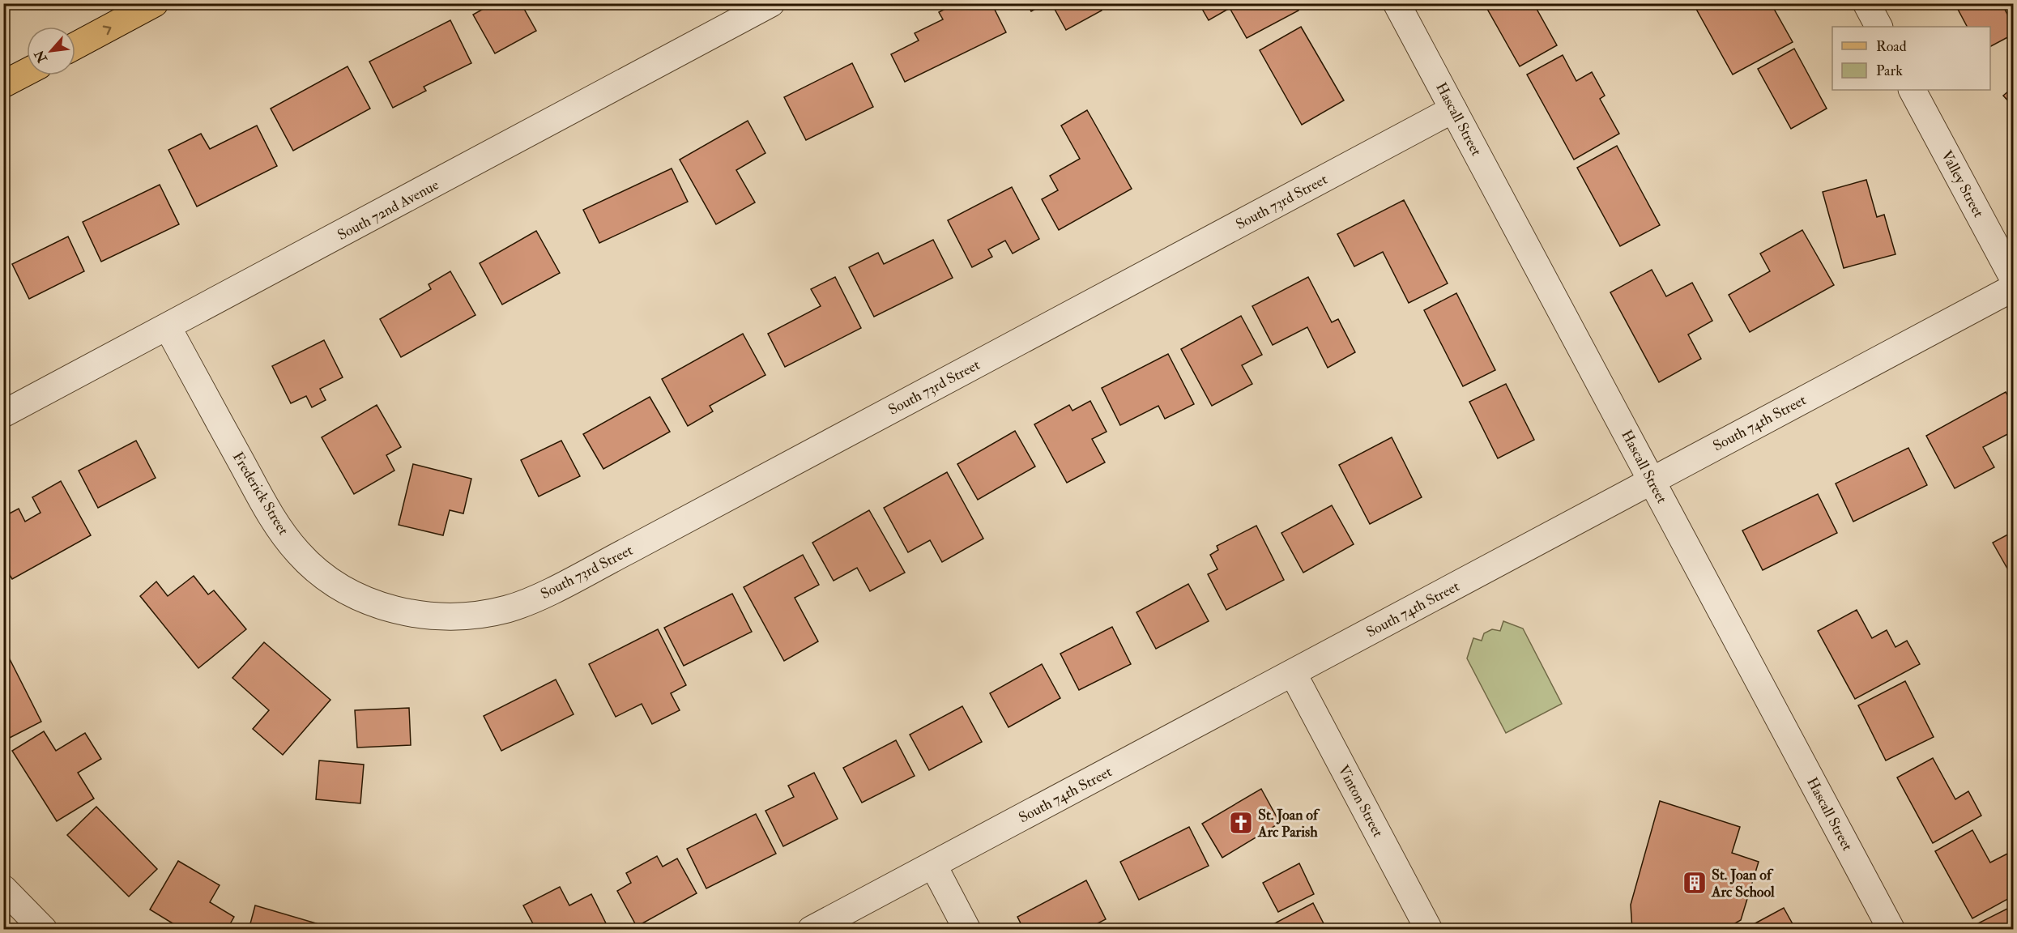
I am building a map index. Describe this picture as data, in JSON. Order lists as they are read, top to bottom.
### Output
{
  "streets": {
    "street": [
      "Hascall Street",
      "Valley Street",
      "South 73rd Street",
      "South 72nd Avenue",
      "South 74th Street",
      "Frederick Street",
      "Vinton Street"
    ]
  },
  "crossings": [
    ["Hascall Street", "South 73rd Street"],
    ["Hascall Street", "South 74th Street"],
    ["South 73rd Street", "Frederick Street"],
    ["South 72nd Avenue", "Frederick Street"],
    ["South 74th Street", "Vinton Street"]
  ],
  "places": {
    "church": ["St. Joan of Arc Parish"],
    "building": ["St. Joan of Arc School"]
  },
  "legend": ["Road", "Park"],
  "north": "bottom left"
}
